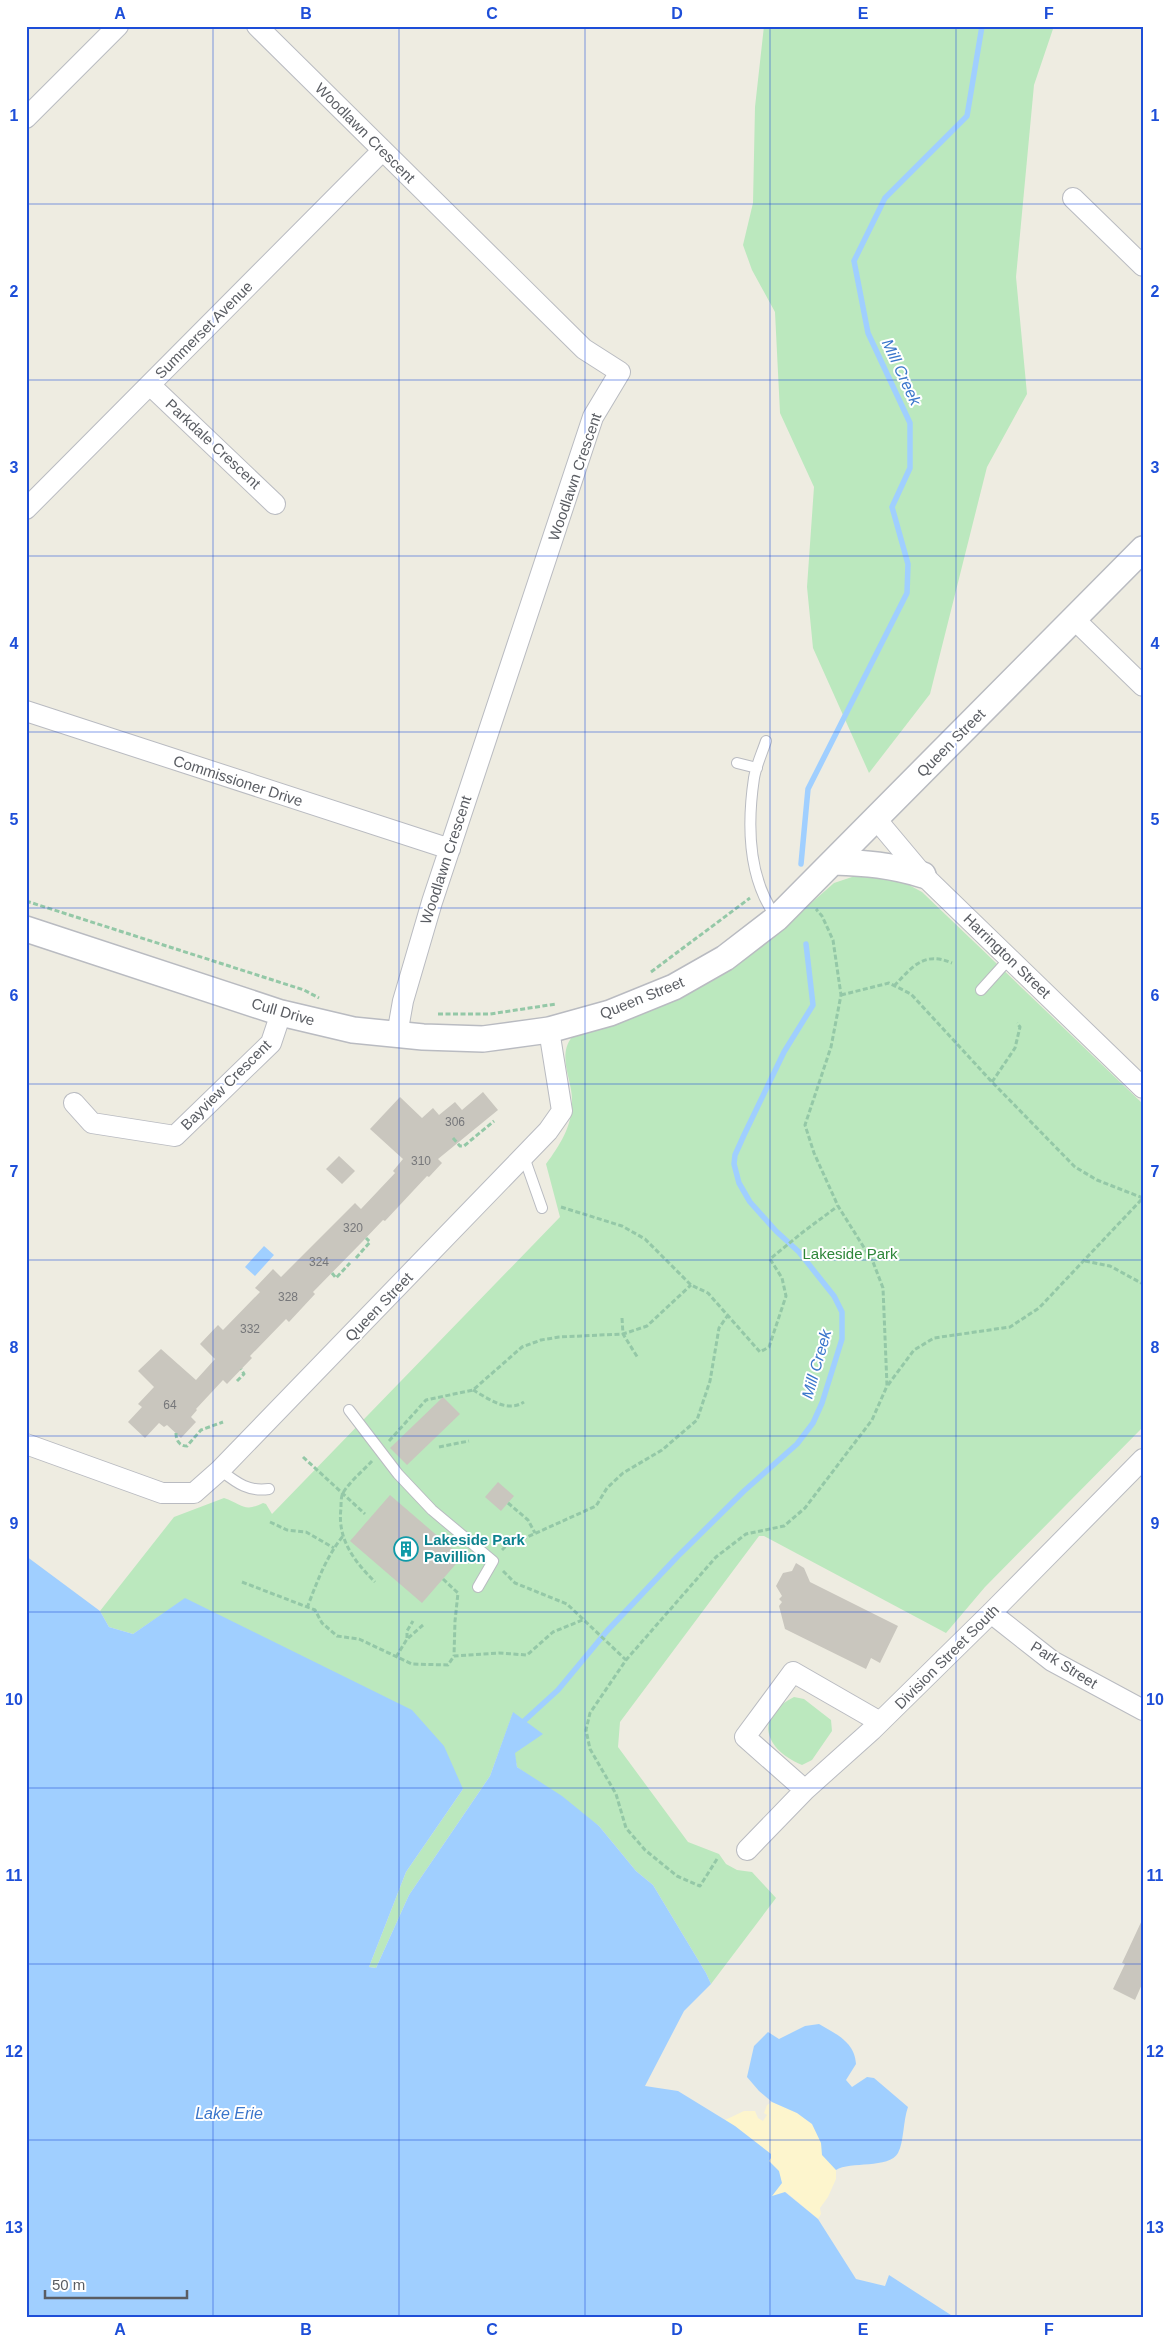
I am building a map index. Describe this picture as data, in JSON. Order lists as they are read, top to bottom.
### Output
{
  "streets": {
    "street": [
      "Woodlawn Crescent",
      "Summerset Avenue",
      "Parkdale Crescent",
      "Queen Street",
      "Commissioner Drive",
      "Harrington Street",
      "Cull Drive",
      "Bayview Crescent",
      "Division Street South",
      "Park Street"
    ]
  },
  "crossings": [
    ["Woodlawn Crescent", "Summerset Avenue"],
    ["Woodlawn Crescent", "Commissioner Drive"],
    ["Woodlawn Crescent", "Cull Drive"],
    ["Summerset Avenue", "Parkdale Crescent"],
    ["Queen Street", "Harrington Street"],
    ["Queen Street", "Cull Drive"],
    ["Cull Drive", "Bayview Crescent"],
    ["Division Street South", "Park Street"]
  ],
  "water": ["Mill Creek", "Lake Erie"],
  "parks": ["Lakeside Park"],
  "places": {
    "building": ["Lakeside Park Pavillion"]
  },
  "house_numbers": [
    "306",
    "310",
    "320",
    "324",
    "328",
    "332",
    "64"
  ],
  "scale_bar": "50 m",
  "grid": {
    "columns": [
      "A",
      "B",
      "C",
      "D",
      "E",
      "F"
    ],
    "rows": [
      "1",
      "2",
      "3",
      "4",
      "5",
      "6",
      "7",
      "8",
      "9",
      "10",
      "11",
      "12",
      "13"
    ]
  }
}
